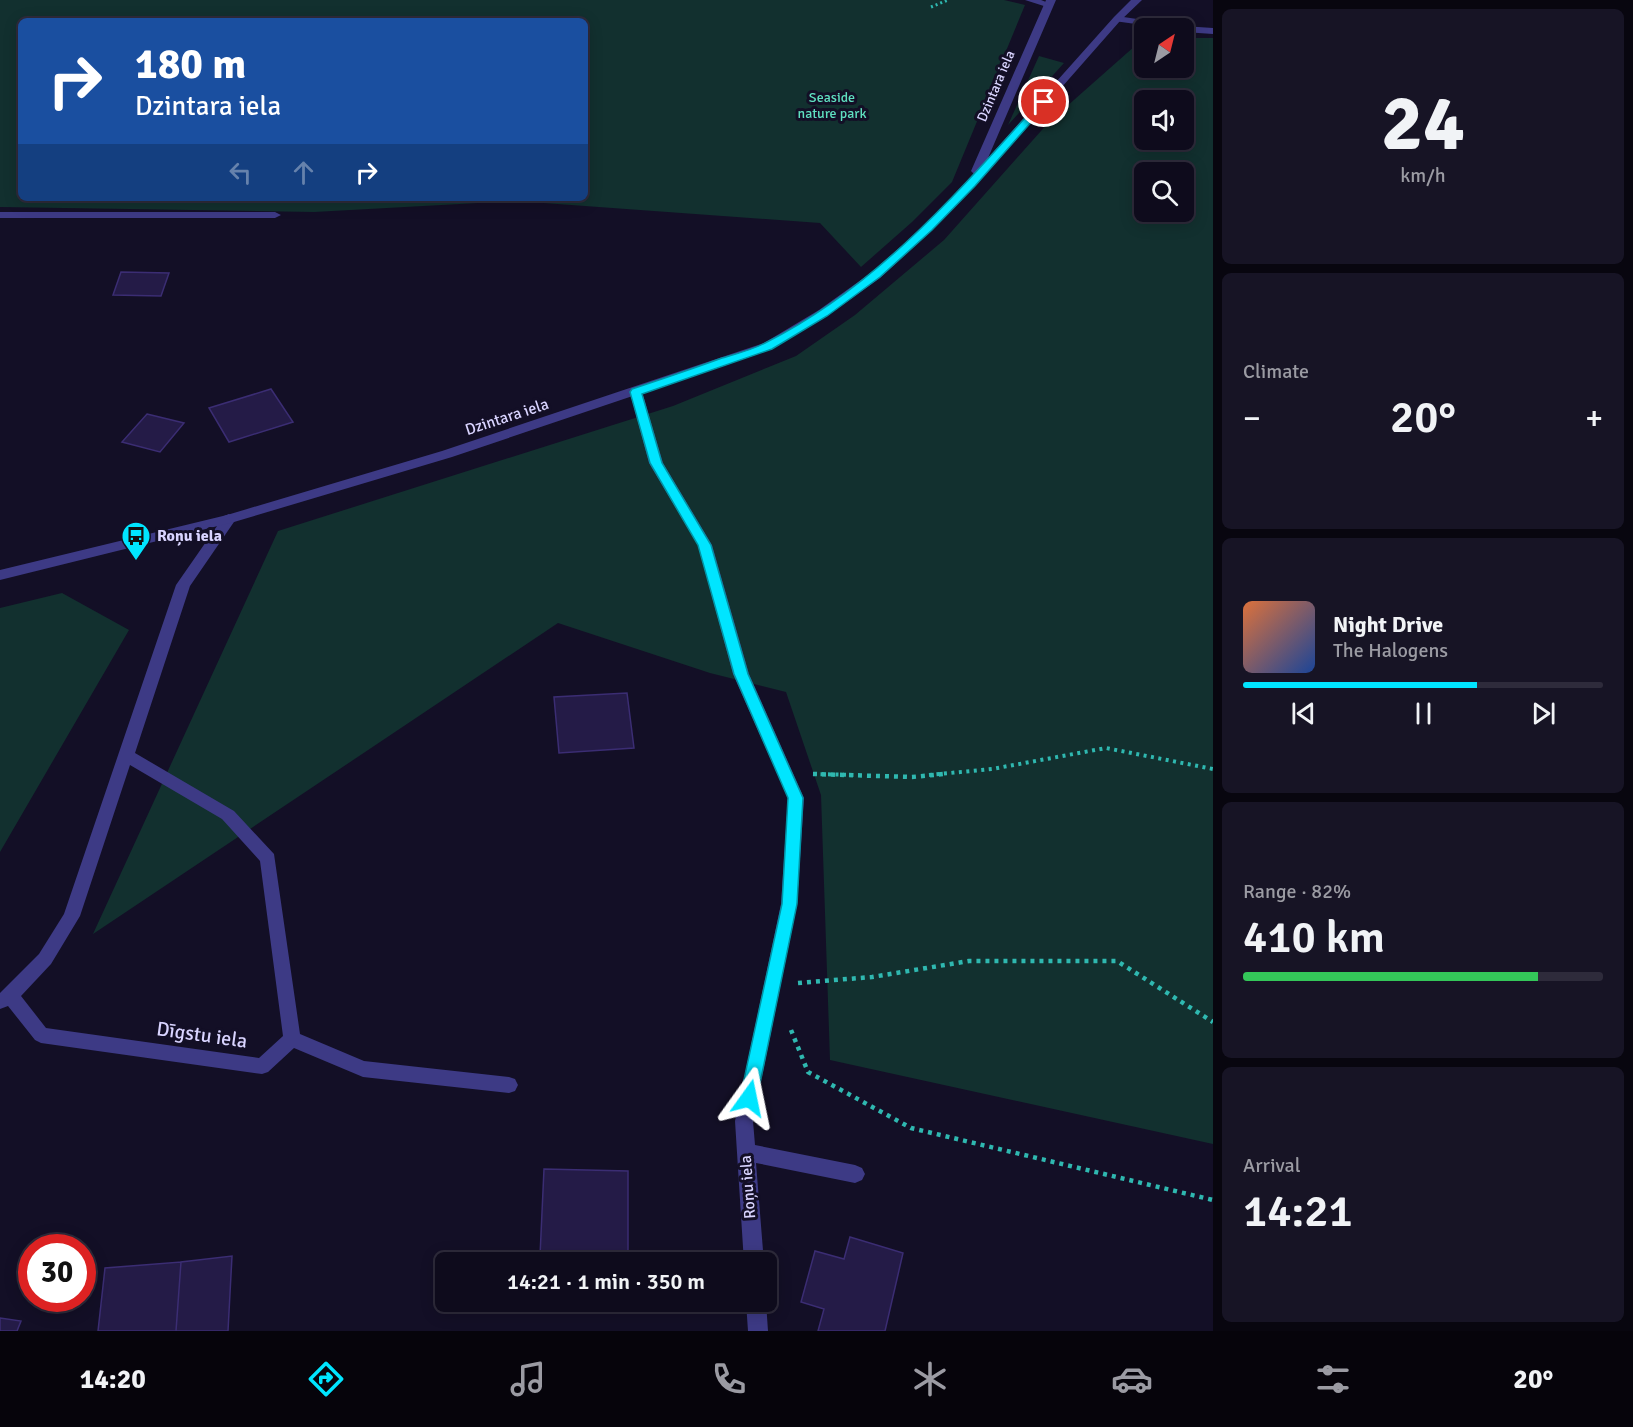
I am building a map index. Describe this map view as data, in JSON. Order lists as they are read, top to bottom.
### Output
{
  "streets": {
    "street": ["Dzintara iela", "Dīgstu iela", "Roņu iela"]
  },
  "crossings": [
    ["Dzintara iela", "Roņu iela"]
  ],
  "parks": ["Seaside nature park"],
  "places": {
    "bus stop": ["Roņu iela"]
  },
  "north": "top right",
  "page": {
    "tile": [
      ["24", "km/h"],
      "Climate",
      ["Range · 82%", "410 km"],
      ["Arrival", "14:21"]
    ],
    "turn": ["180 m", "Dzintara iela"],
    "heat": ["−", "20°", "+"],
    "song": ["Night Drive", "The Halogens"],
    "limit": "30",
    "trip": "14:21 · 1 min · 350 m",
    "tabs": ["14:20", "20°"]
  }
}
